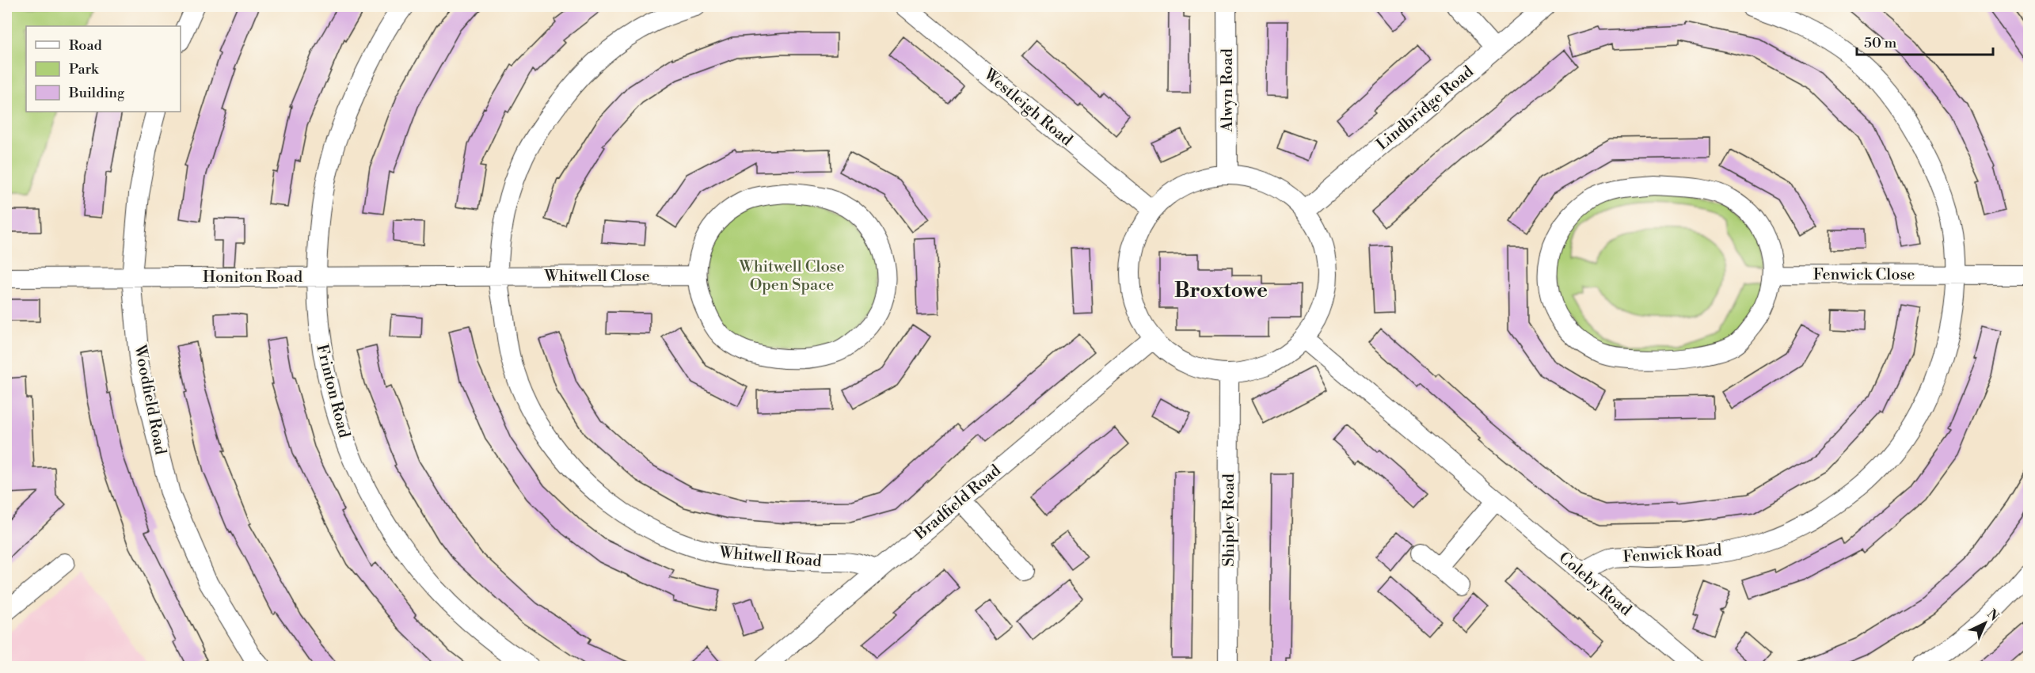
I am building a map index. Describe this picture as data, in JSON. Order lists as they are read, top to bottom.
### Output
{
  "streets": {
    "street": [
      "Alwyn Road",
      "Westleigh Road",
      "Lindbridge Road",
      "Fenwick Close",
      "Whitwell Close",
      "Honiton Road",
      "Frinton Road",
      "Woodfield Road",
      "Bradfield Road",
      "Shipley Road",
      "Fenwick Road",
      "Whitwell Road",
      "Coleby Road"
    ]
  },
  "crossings": [
    ["Fenwick Close", "Fenwick Road"],
    ["Whitwell Close", "Honiton Road"],
    ["Whitwell Close", "Whitwell Road"],
    ["Honiton Road", "Frinton Road"],
    ["Honiton Road", "Woodfield Road"],
    ["Honiton Road", "Whitwell Road"],
    ["Bradfield Road", "Whitwell Road"],
    ["Fenwick Road", "Coleby Road"]
  ],
  "districts": ["Broxtowe"],
  "parks": ["Whitwell Close Open Space"],
  "legend": ["Road", "Park", "Building"],
  "scale_bar": "50 m",
  "north": "top right"
}
